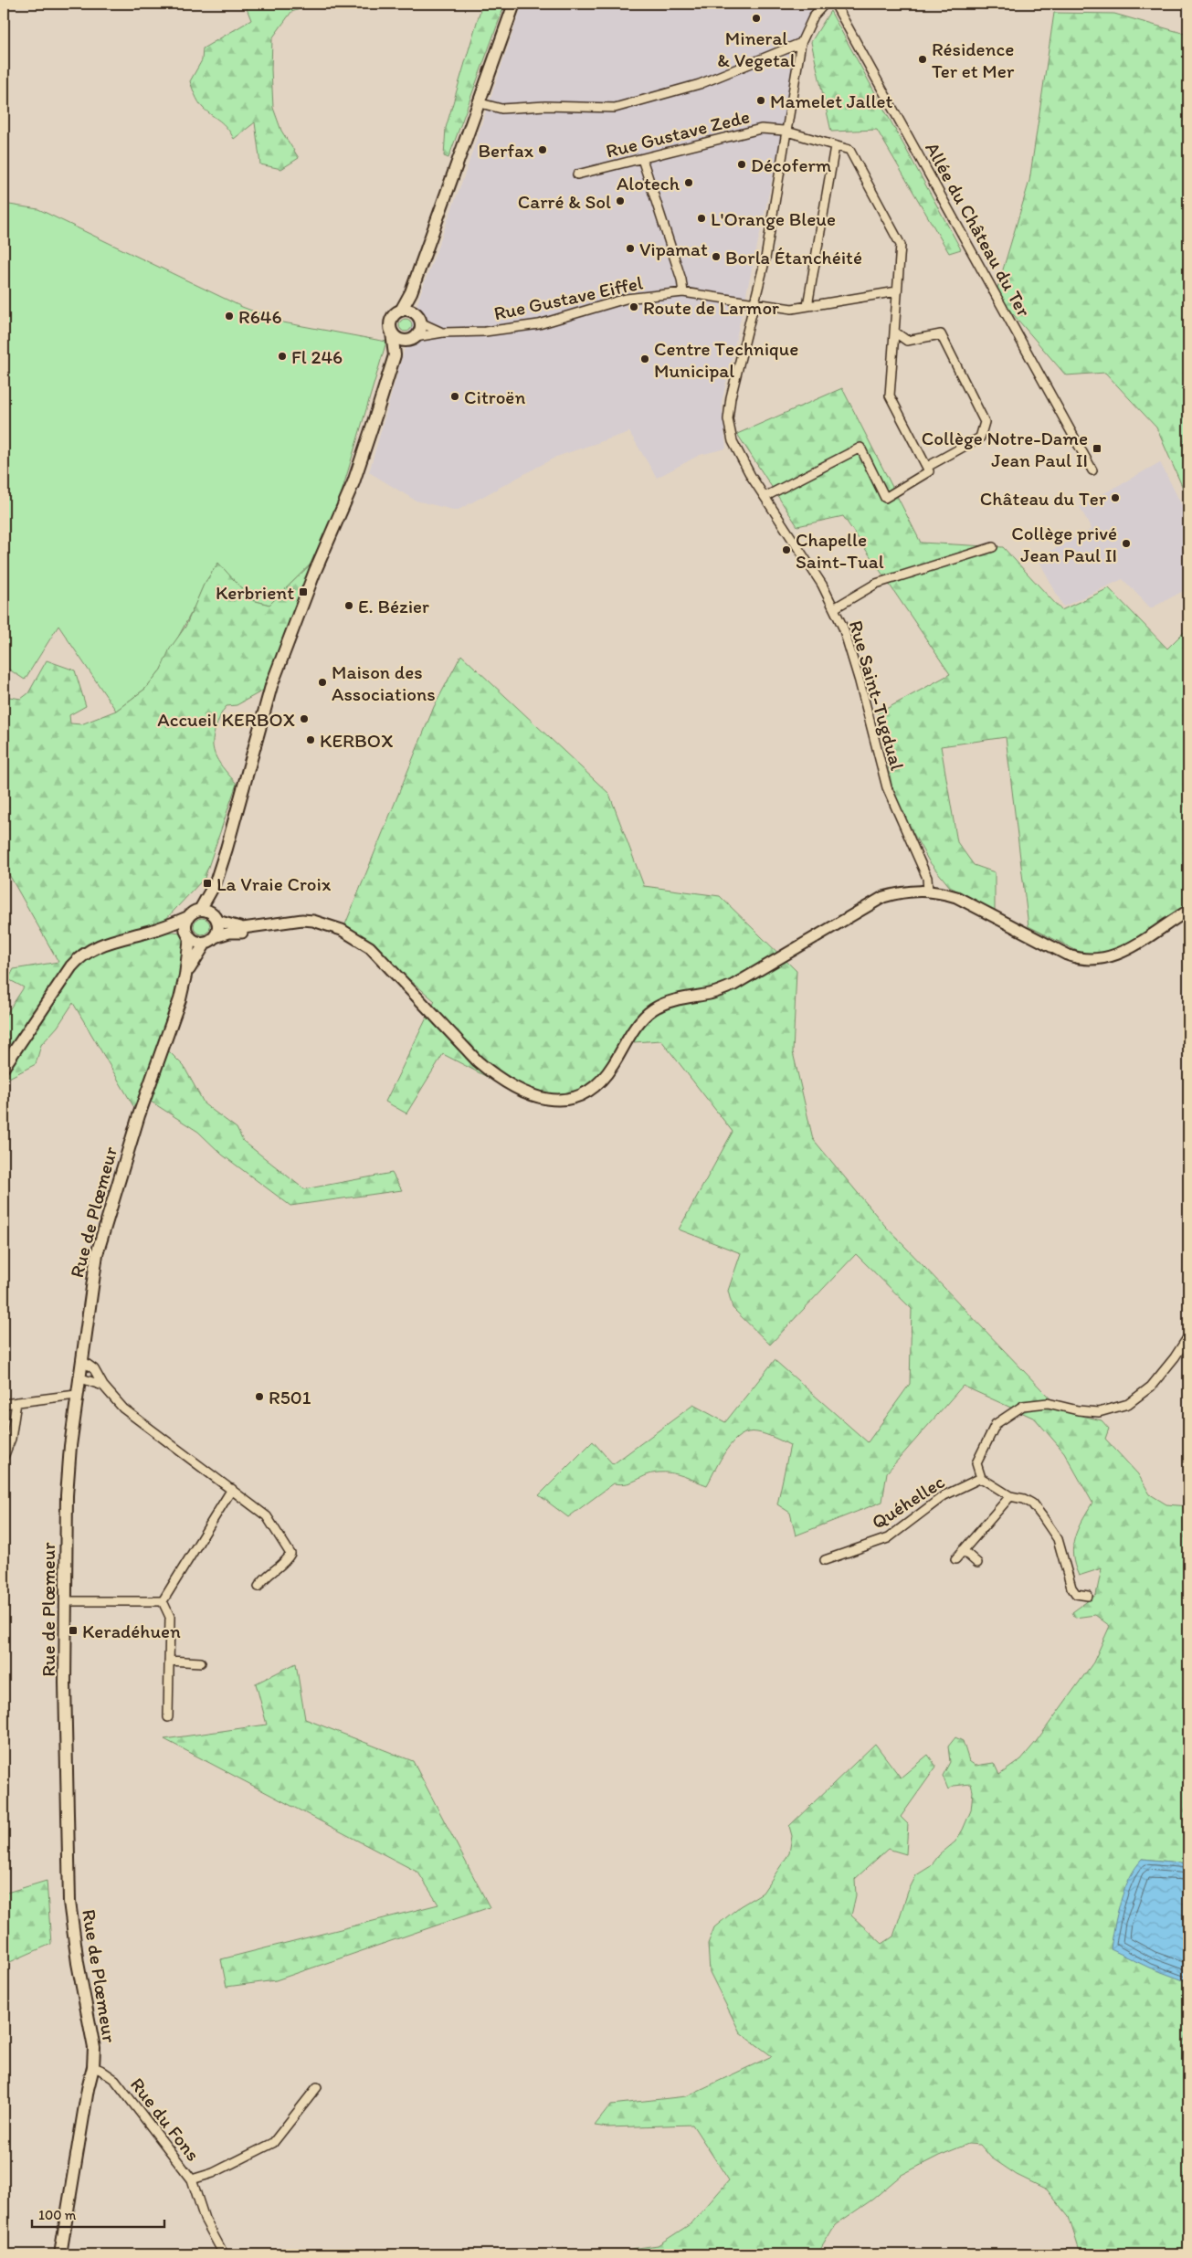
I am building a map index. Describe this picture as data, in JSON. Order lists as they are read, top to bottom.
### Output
{
  "streets": {
    "main road": ["Rue de Plœmeur"],
    "street": [
      "Rue Gustave Zede",
      "Allée du Château du Ter",
      "Rue Gustave Eiffel",
      "Rue Saint-Tugdual",
      "Quéhellec",
      "Rue du Fons"
    ]
  },
  "crossings": [
    ["Rue Gustave Zede", "Rue Gustave Eiffel"],
    ["Rue Gustave Zede", "Rue Saint-Tugdual"],
    ["Rue Gustave Eiffel", "Rue Saint-Tugdual"],
    ["Rue de Plœmeur", "Rue du Fons"]
  ],
  "places": {
    "other": [
      "Mineral & Vegetal",
      "Résidence Ter et Mer",
      "Mamelet Jallet",
      "Berfax",
      "Décoferm",
      "Alotech",
      "Carré & Sol",
      "L'Orange Bleue",
      "Vipamat",
      "Borla Étanchéité",
      "Route de Larmor",
      "R646",
      "Fl 246",
      "Centre Technique Municipal",
      "Citroën",
      "Château du Ter",
      "Collège privé Jean Paul II",
      "Chapelle Saint-Tual",
      "E. Bézier",
      "Maison des Associations",
      "Accueil KERBOX",
      "KERBOX",
      "R501"
    ],
    "transit": [
      "Collège Notre-Dame Jean Paul II",
      "Kerbrient",
      "La Vraie Croix",
      "Keradéhuen"
    ]
  },
  "scale_bar": "100 m"
}
